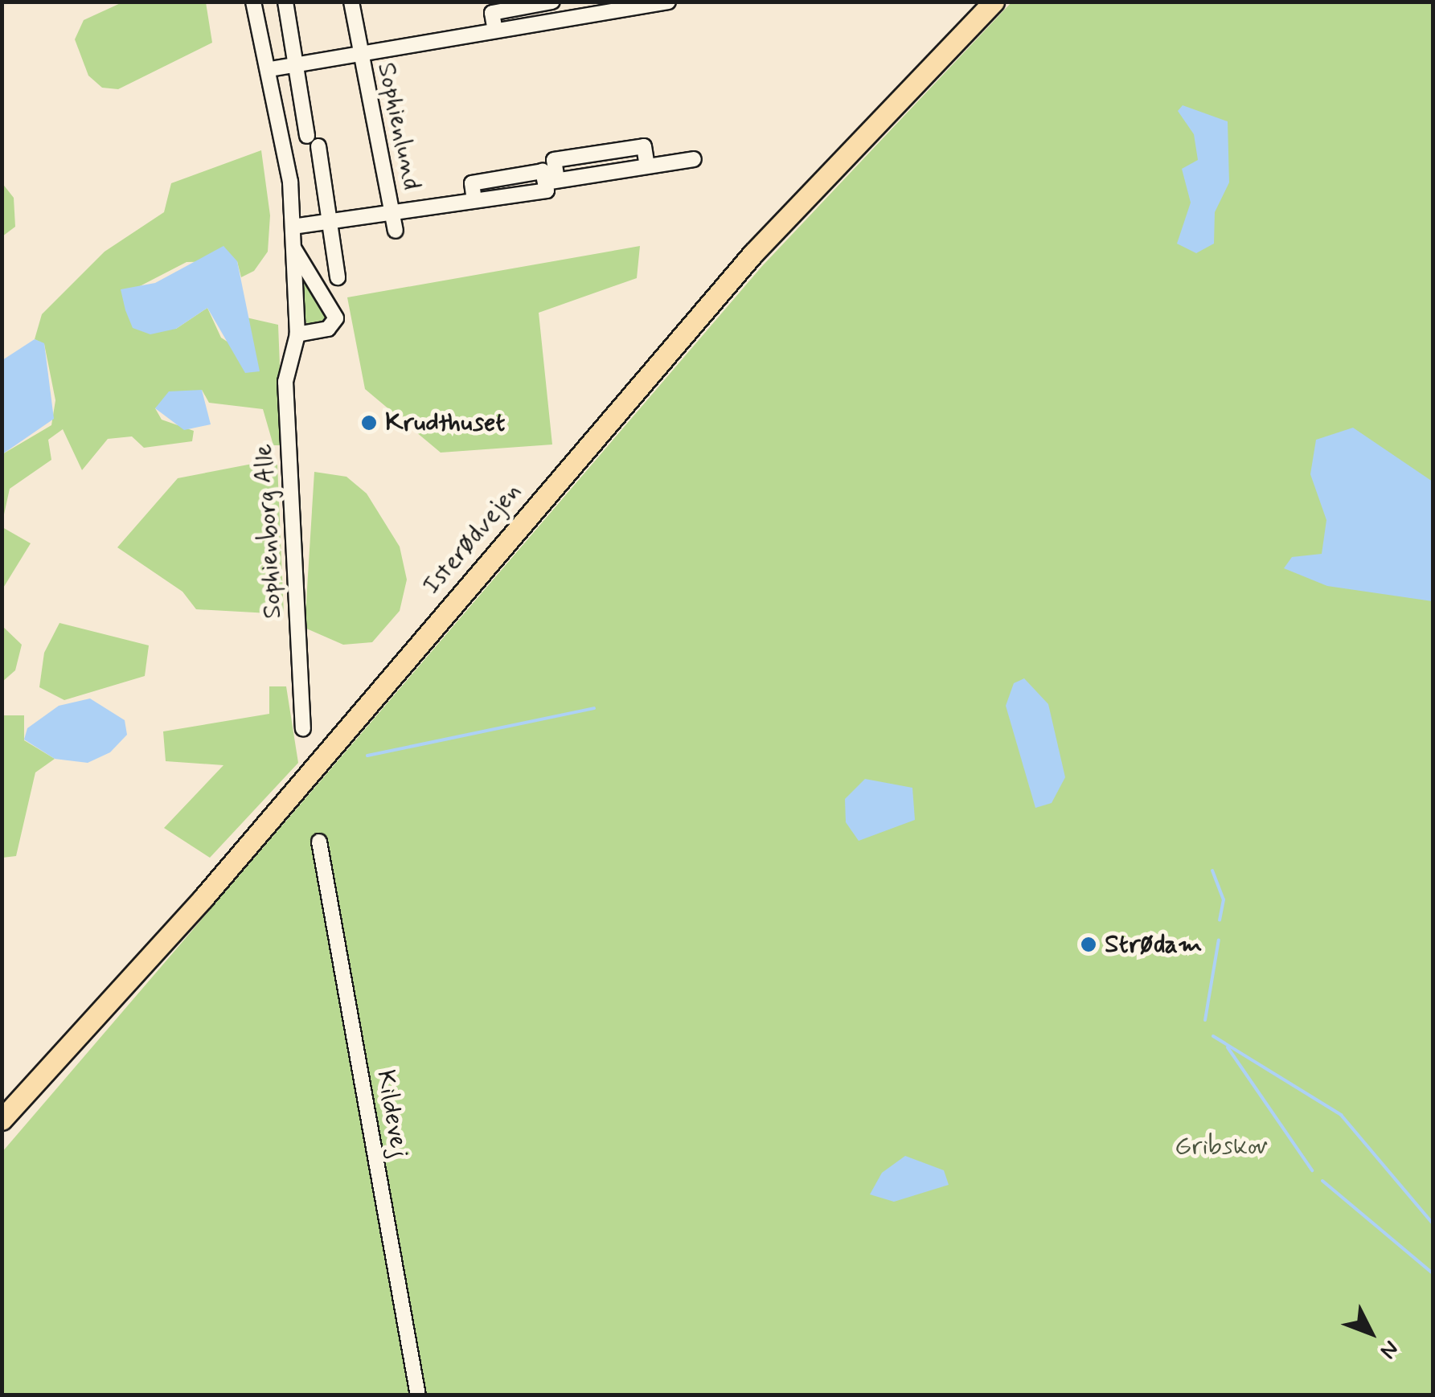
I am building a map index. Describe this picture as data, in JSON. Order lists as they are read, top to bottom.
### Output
{
  "streets": {
    "highway": ["Isterødvejen"],
    "street": ["Sophienlund", "Sophienborg Alle", "Kildevej"]
  },
  "crossings": [
    ["Sophienlund", "Sophienborg Alle"]
  ],
  "parks": ["Gribskov"],
  "places": ["Krudthuset", "Strødam"],
  "north": "bottom right"
}
